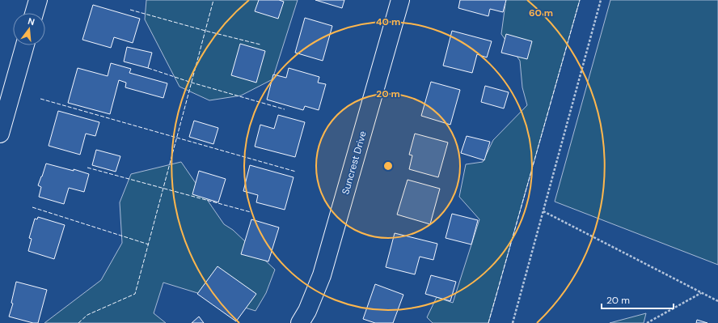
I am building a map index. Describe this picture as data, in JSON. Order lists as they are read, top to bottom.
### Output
{
  "streets": {
    "street": ["Suncrest Drive"]
  },
  "scale_bar": "20 m",
  "north": "top",
  "rings": ["60 m", "40 m", "20 m"]
}
